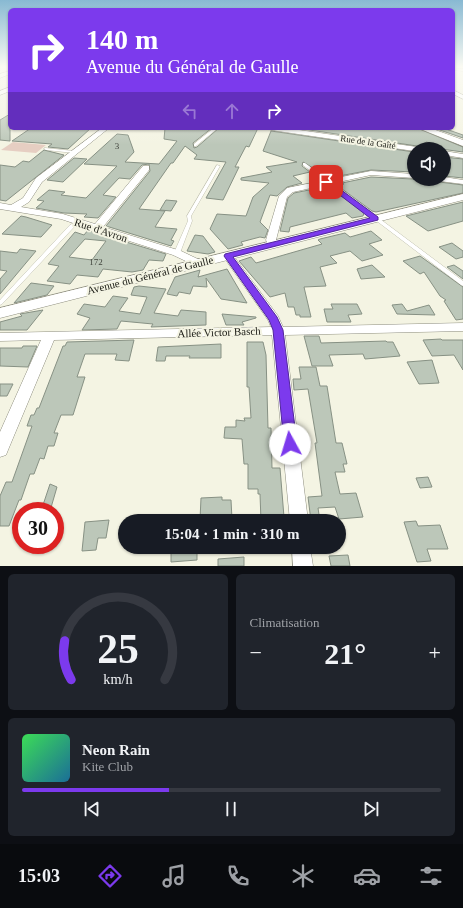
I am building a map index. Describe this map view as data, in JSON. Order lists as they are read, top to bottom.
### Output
{
  "streets": {
    "street": [
      "Rue de la Gaîté",
      "Rue d'Avron",
      "Avenue du Général de Gaulle",
      "Allée Victor Basch"
    ]
  },
  "crossings": [
    ["Rue d'Avron", "Avenue du Général de Gaulle"]
  ],
  "house_numbers": ["3", "172"],
  "page": {
    "turn": ["140 m", "Avenue du Général de Gaulle"],
    "limit": "30",
    "trip": "15:04 · 1 min · 310 m",
    "tile": "Climatisation",
    "heat": ["−", "21°", "+"],
    "song": ["Neon Rain", "Kite Club"],
    "tabs": "15:03",
    "gauge": ["25", "km/h"]
  }
}
